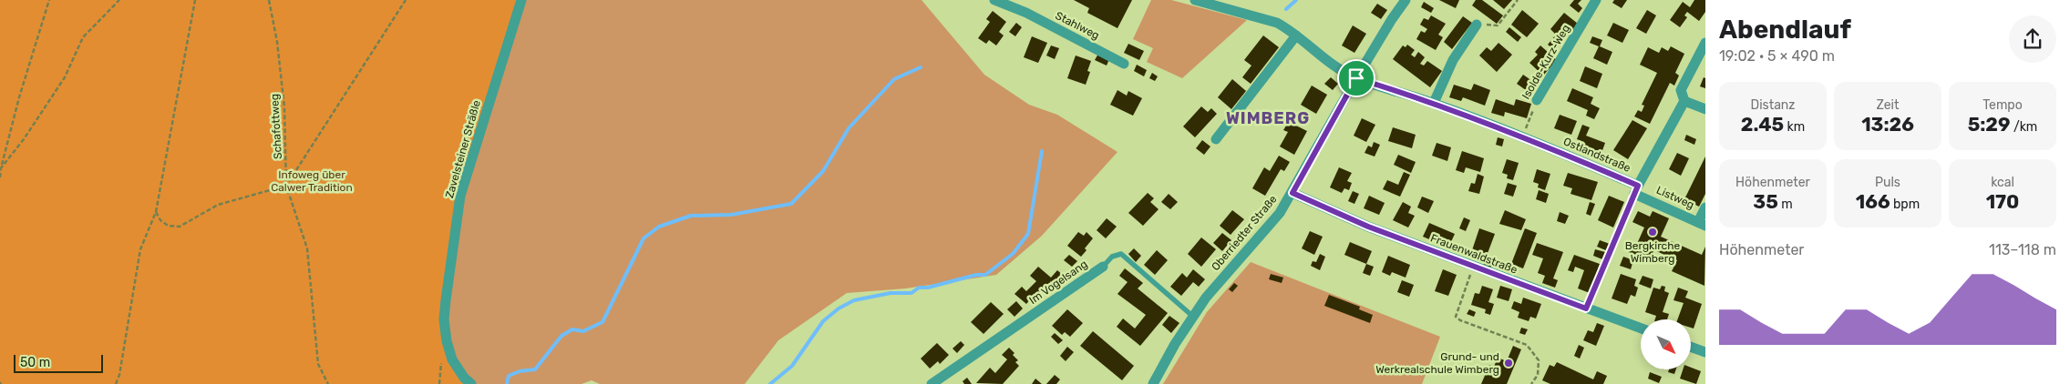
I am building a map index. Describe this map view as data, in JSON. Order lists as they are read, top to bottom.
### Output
{
  "streets": {
    "street": [
      "Stahlweg",
      "Isolde-Kurz-Weg",
      "Zavelsteiner Sträßle",
      "Ostlandstraße",
      "Listweg",
      "Oberriedter Straße",
      "Frauenwaldstraße",
      "Im Vogelsang"
    ],
    "path": ["Schafottweg"]
  },
  "crossings": [
    ["Isolde-Kurz-Weg", "Ostlandstraße"],
    ["Ostlandstraße", "Listweg"],
    ["Ostlandstraße", "Oberriedter Straße"],
    ["Oberriedter Straße", "Frauenwaldstraße"],
    ["Oberriedter Straße", "Im Vogelsang"]
  ],
  "districts": ["WIMBERG"],
  "parks": ["Infoweg über Calwer Tradition"],
  "places": ["Bergkirche Wimberg", "Grund- und Werkrealschule Wimberg"],
  "scale_bar": "50 m",
  "north": "bottom right",
  "page": {
    "heading": ["Abendlauf", "19:02 · 5 × 490 m"],
    "stats": [
      ["Distanz", "2.45 km"],
      ["Zeit", "13:26"],
      ["Tempo", "5:29 /km"],
      ["Höhenmeter", "35 m"],
      ["Puls", "166 bpm"],
      ["kcal", "170"]
    ],
    "chart": ["Höhenmeter", "113–118 m"],
    "scale": "50 m"
  }
}
